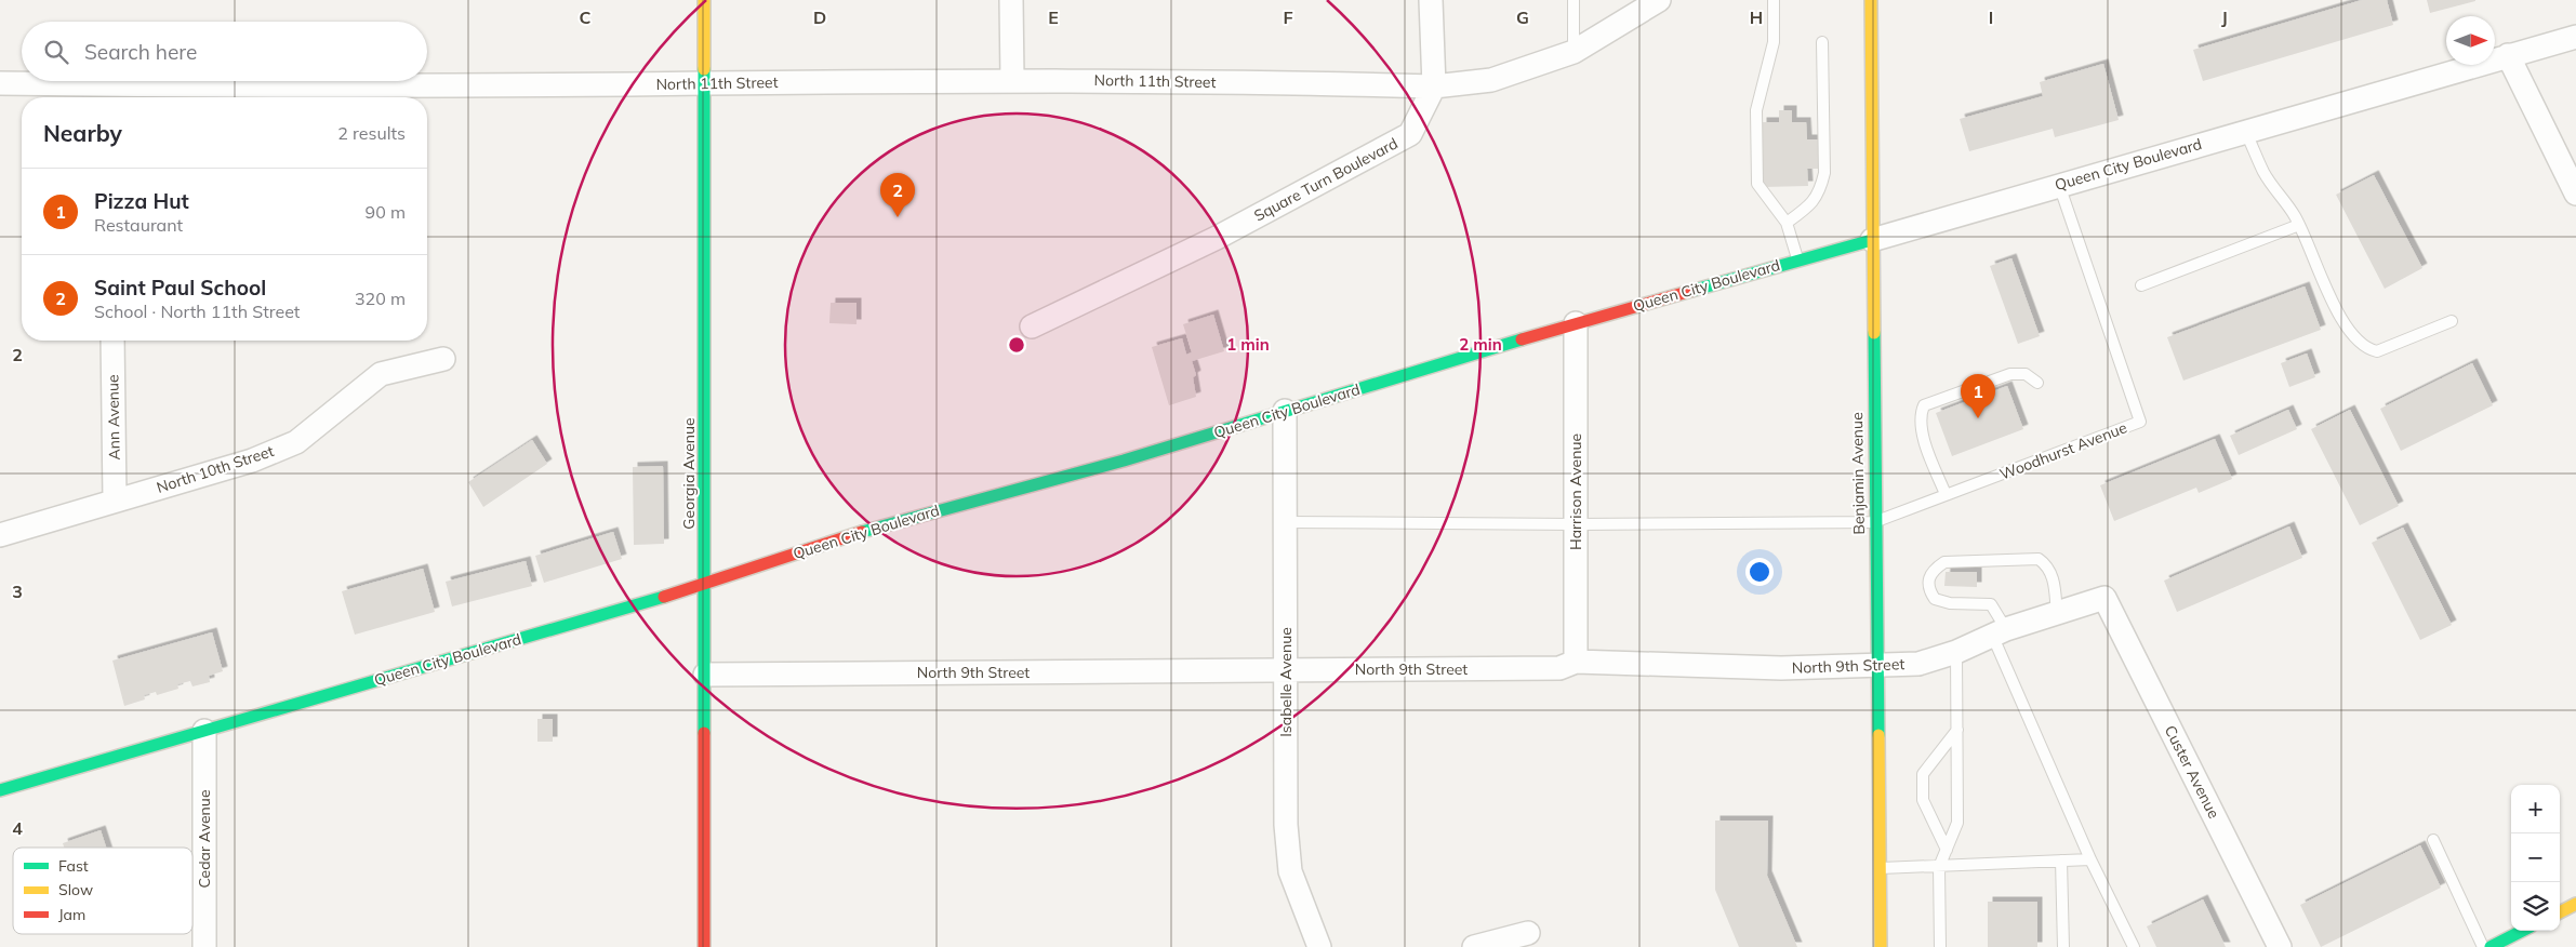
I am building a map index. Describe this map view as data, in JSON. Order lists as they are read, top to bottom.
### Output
{
  "streets": {
    "street": [
      "North 11th Street",
      "Queen City Boulevard",
      "Square Turn Boulevard",
      "Ann Avenue",
      "North 10th Street",
      "Georgia Avenue",
      "Benjamin Avenue",
      "Harrison Avenue",
      "North 9th Street",
      "Isabelle Avenue",
      "Custer Avenue",
      "Cedar Avenue"
    ],
    "lane": ["Woodhurst Avenue"]
  },
  "crossings": [
    ["North 11th Street", "Square Turn Boulevard"],
    ["North 11th Street", "Georgia Avenue"],
    ["Queen City Boulevard", "Woodhurst Avenue"],
    ["Queen City Boulevard", "Georgia Avenue"],
    ["Queen City Boulevard", "Benjamin Avenue"],
    ["Queen City Boulevard", "Harrison Avenue"],
    ["Queen City Boulevard", "Isabelle Avenue"],
    ["Queen City Boulevard", "Cedar Avenue"],
    ["Ann Avenue", "North 10th Street"],
    ["Woodhurst Avenue", "Benjamin Avenue"],
    ["Georgia Avenue", "North 9th Street"],
    ["Benjamin Avenue", "North 9th Street"],
    ["Harrison Avenue", "North 9th Street"],
    ["North 9th Street", "Isabelle Avenue"],
    ["North 9th Street", "Custer Avenue"]
  ],
  "legend": ["Fast", "Slow", "Jam"],
  "north": "right",
  "page": {
    "search": "Search here",
    "heading": ["Nearby", "2 results"],
    "list": [
      {
        "mark": "1",
        "name": "Pizza Hut",
        "note": "Restaurant",
        "value": "90 m"
      },
      {
        "mark": "2",
        "name": "Saint Paul School",
        "note": "School · North 11th Street",
        "value": "320 m"
      }
    ],
    "pins": ["2", "1"],
    "map_buttons": ["+", "−"]
  },
  "grid": {
    "columns": [
      "C",
      "D",
      "E",
      "F",
      "G",
      "H",
      "I",
      "J"
    ],
    "rows": ["2", "3", "4"]
  },
  "rings": ["1 min", "2 min"]
}
